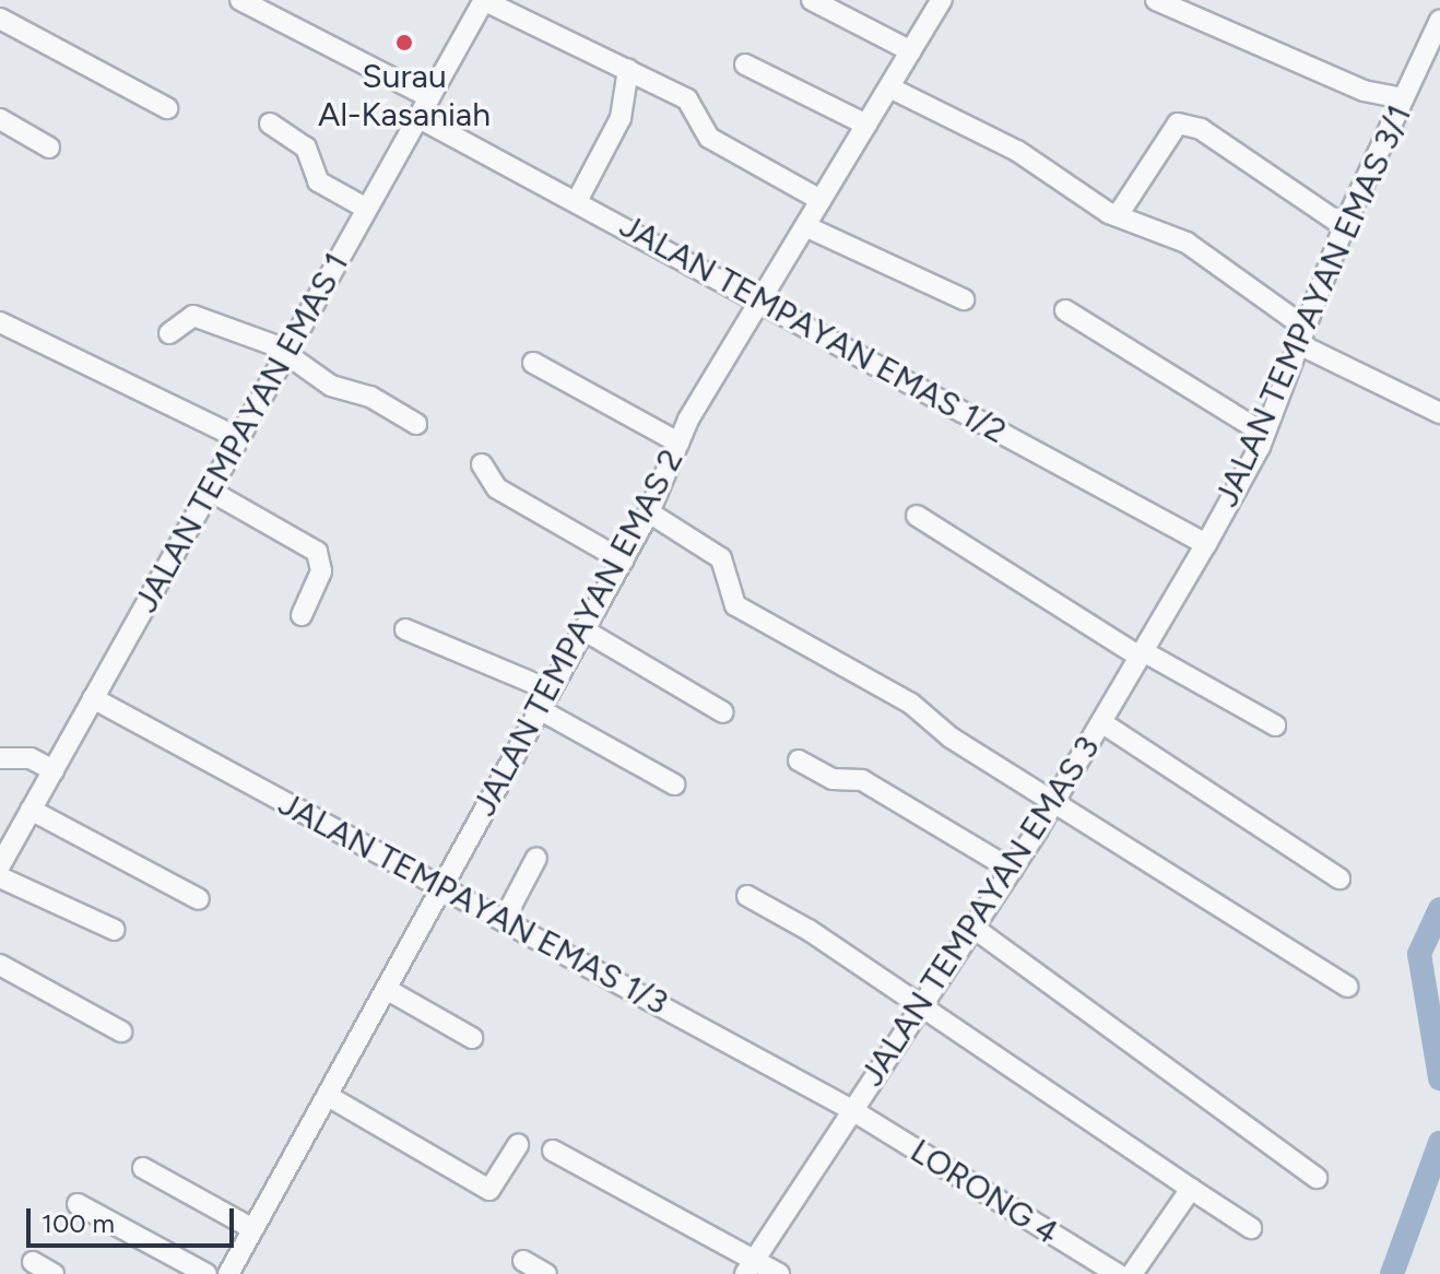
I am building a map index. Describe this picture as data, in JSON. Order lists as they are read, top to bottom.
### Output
{
  "streets": {
    "street": [
      "JALAN TEMPAYAN EMAS 3/1",
      "JALAN TEMPAYAN EMAS 1/2",
      "JALAN TEMPAYAN EMAS 1",
      "JALAN TEMPAYAN EMAS 2",
      "JALAN TEMPAYAN EMAS 1/3",
      "JALAN TEMPAYAN EMAS 3",
      "LORONG 4"
    ]
  },
  "crossings": [
    ["JALAN TEMPAYAN EMAS 3/1", "JALAN TEMPAYAN EMAS 1/2"],
    ["JALAN TEMPAYAN EMAS 3/1", "JALAN TEMPAYAN EMAS 3"],
    ["JALAN TEMPAYAN EMAS 1/2", "JALAN TEMPAYAN EMAS 1"],
    ["JALAN TEMPAYAN EMAS 1/2", "JALAN TEMPAYAN EMAS 2"],
    ["JALAN TEMPAYAN EMAS 1/2", "JALAN TEMPAYAN EMAS 3"],
    ["JALAN TEMPAYAN EMAS 1", "JALAN TEMPAYAN EMAS 1/3"],
    ["JALAN TEMPAYAN EMAS 2", "JALAN TEMPAYAN EMAS 1/3"],
    ["JALAN TEMPAYAN EMAS 1/3", "JALAN TEMPAYAN EMAS 3"],
    ["JALAN TEMPAYAN EMAS 1/3", "LORONG 4"],
    ["JALAN TEMPAYAN EMAS 3", "LORONG 4"]
  ],
  "places": ["Surau Al-Kasaniah"],
  "scale_bar": "100 m"
}
